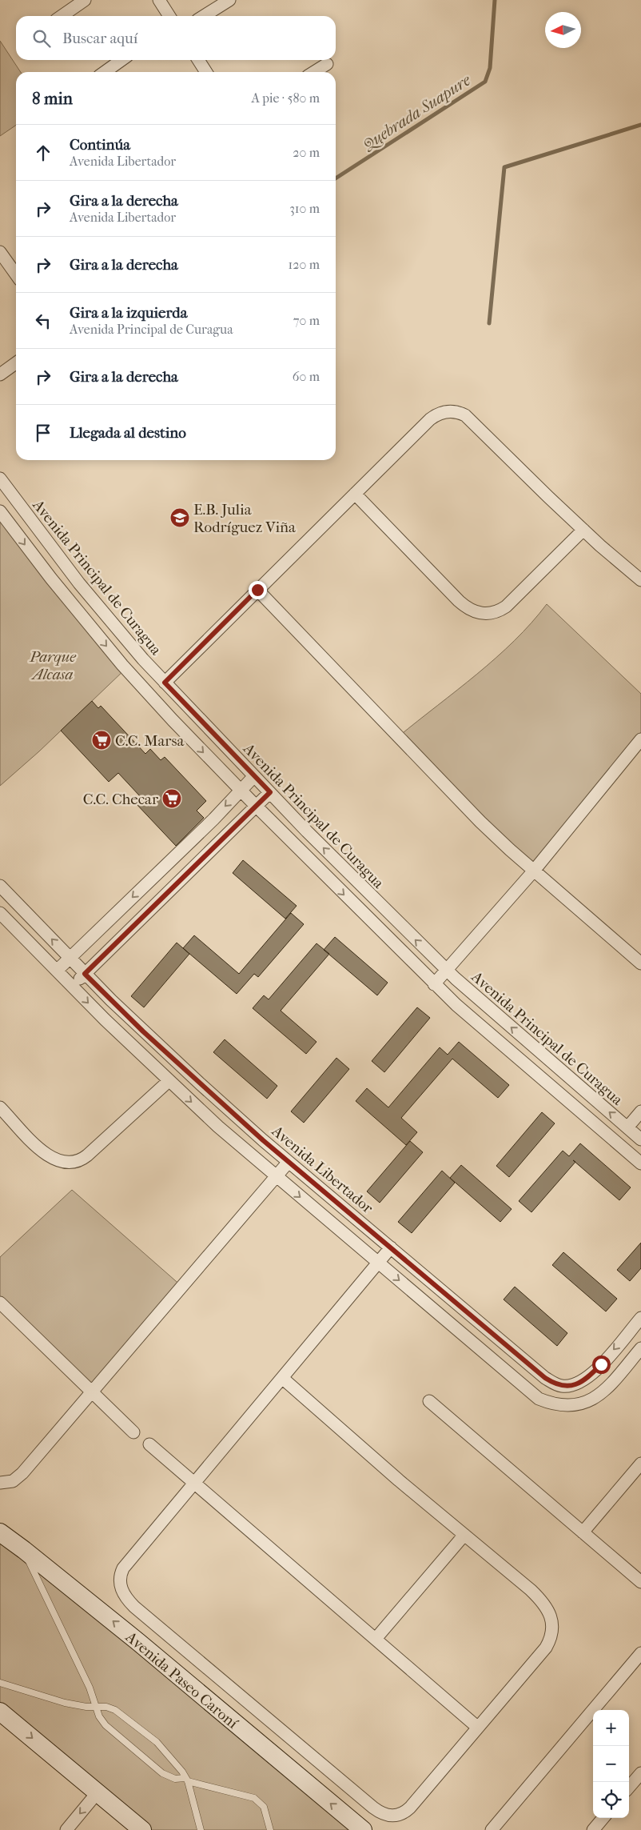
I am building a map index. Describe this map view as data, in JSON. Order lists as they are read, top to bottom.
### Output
{
  "streets": {
    "street": ["Avenida Principal de Curagua", "Avenida Libertador", "Avenida Paseo Caroní"]
  },
  "water": ["Quebrada Suapure"],
  "parks": ["Parque Alcasa"],
  "places": {
    "school or university": ["E.B. Julia Rodríguez Viña"],
    "supermarket": ["C.C. Marsa", "C.C. Checar"]
  },
  "north": "left",
  "page": {
    "search": "Buscar aquí",
    "heading": ["8 min", "A pie · 580 m"],
    "list": [
      ["Continúa", "Avenida Libertador", "20 m"],
      ["Gira a la derecha", "Avenida Libertador", "310 m"],
      ["Gira a la derecha", "120 m"],
      ["Gira a la izquierda", "Avenida Principal de Curagua", "70 m"],
      ["Gira a la derecha", "60 m"],
      "Llegada al destino"
    ],
    "map_buttons": ["+", "−"]
  }
}
